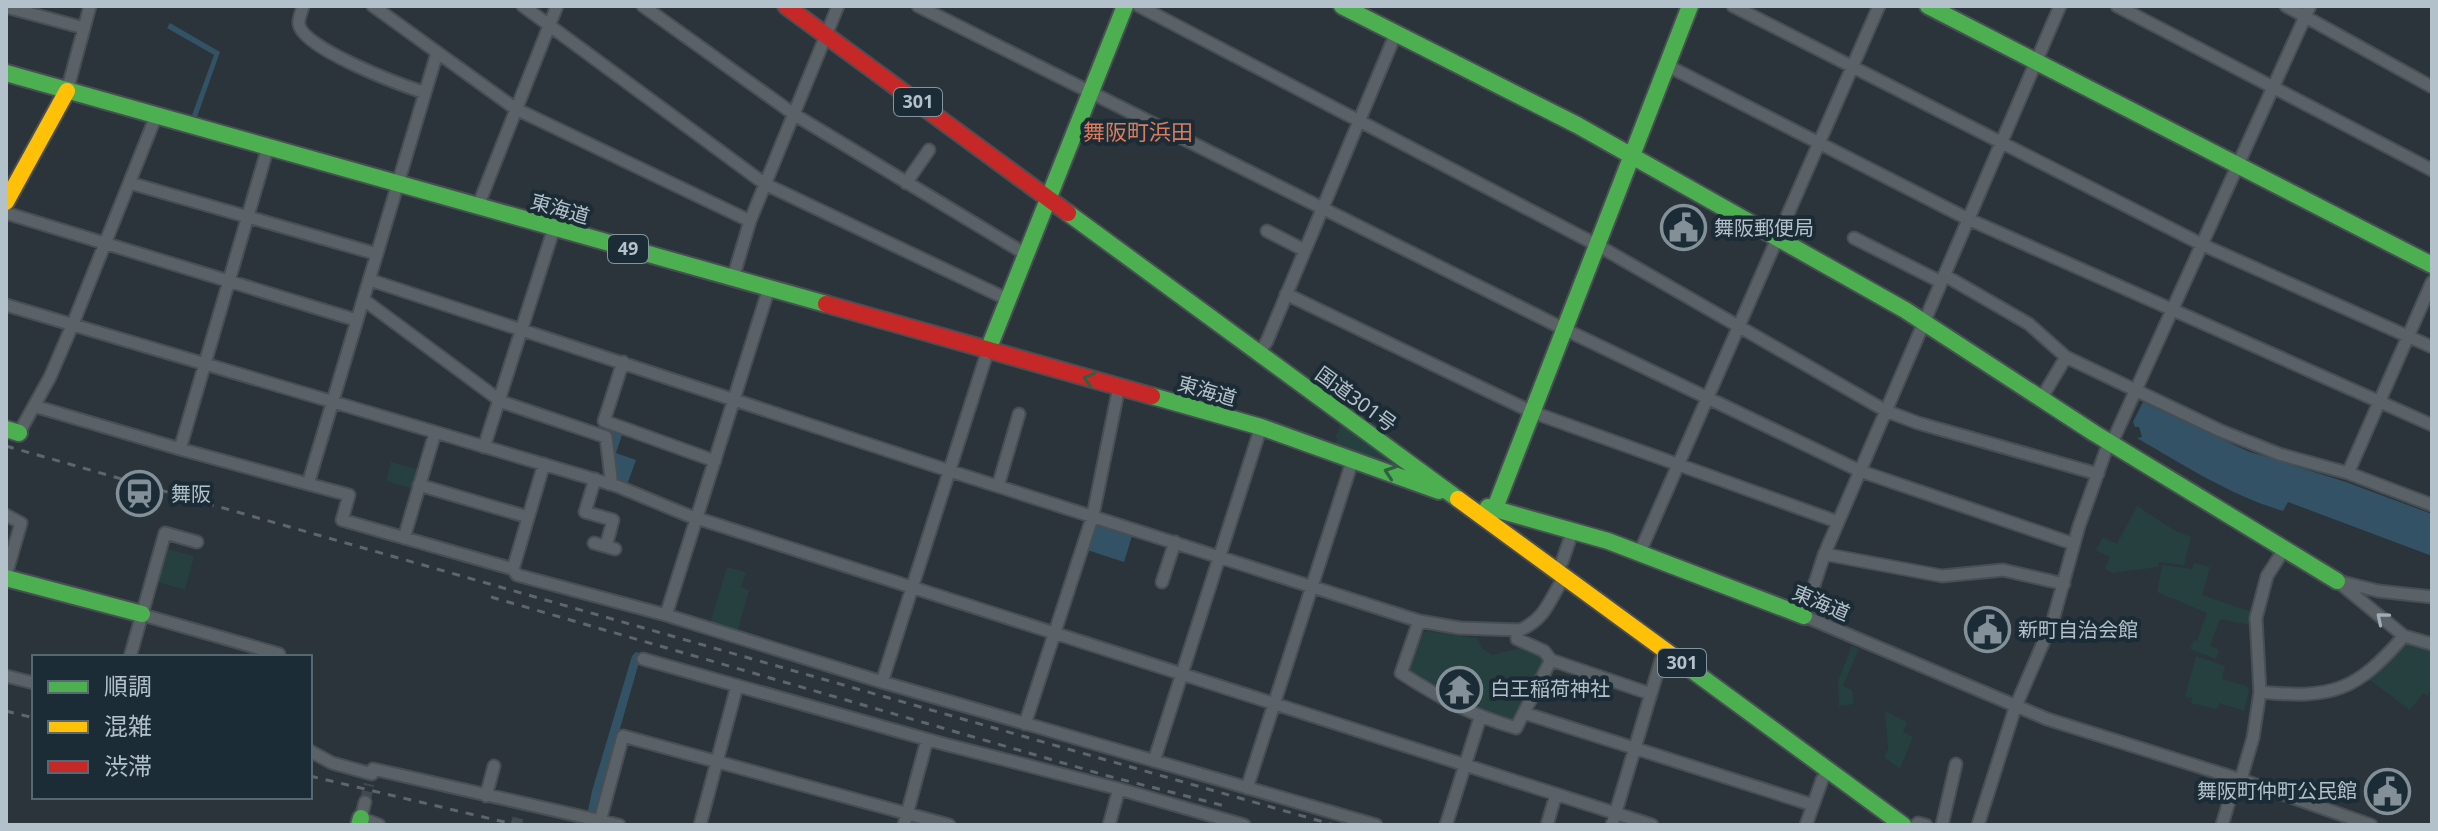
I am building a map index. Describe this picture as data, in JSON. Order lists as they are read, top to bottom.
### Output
{
  "streets": {
    "main road": [
      "301",
      "東海道",
      "49",
      "国道301号"
    ]
  },
  "crossings": [
    ["東海道", "国道301号"]
  ],
  "districts": ["舞阪町浜田"],
  "places": {
    "public building": ["舞阪郵便局", "新町自治会館", "舞阪町仲町公民館"],
    "station": ["舞阪"],
    "temple": ["白王稲荷神社"]
  },
  "legend": ["順調", "混雑", "渋滞"]
}
